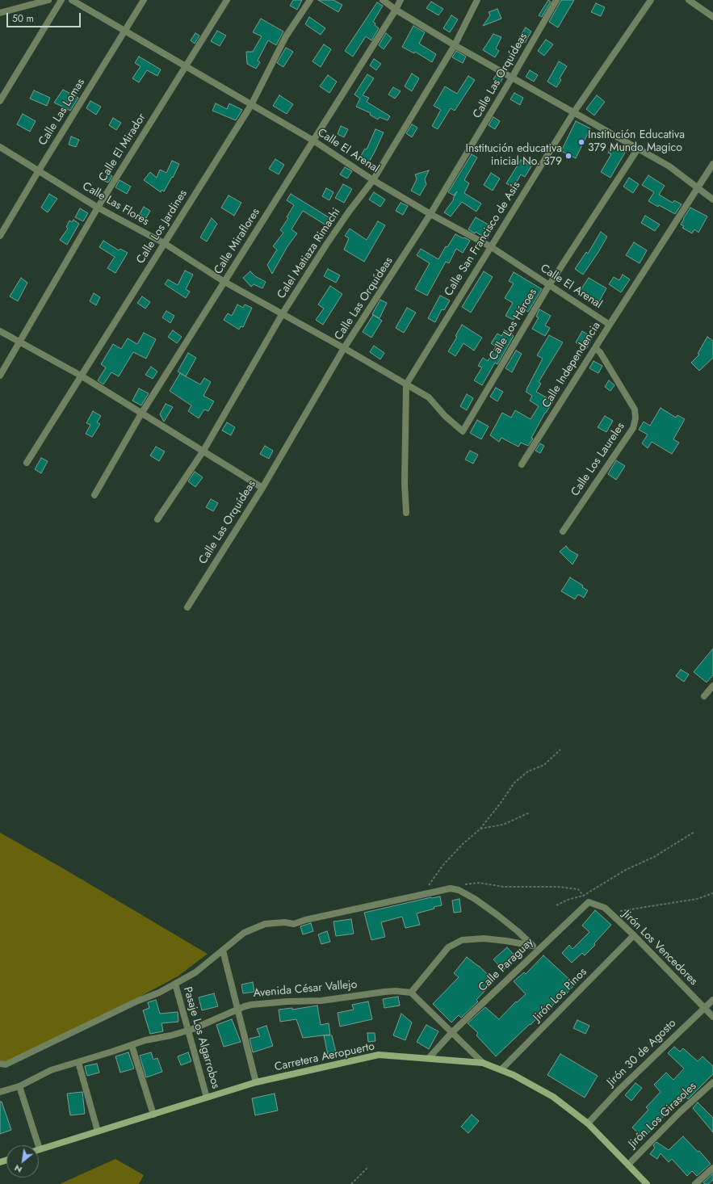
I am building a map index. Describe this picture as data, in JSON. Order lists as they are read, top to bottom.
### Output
{
  "streets": {
    "main road": ["Carretera Aeropuerto"],
    "street": [
      "Calle Las Orquídeas",
      "Calle Las Lomas",
      "Calle El Mirador",
      "Calle El Arenal",
      "Calle Las Flores",
      "Calle Los Jardines",
      "Calle San Francisco de Asís",
      "Calle Miraflores",
      "Calel Matiaza Rimachi",
      "Calle Los Héroes",
      "Calle Independencia",
      "Calle Los Laureles",
      "Jirón Los Vencedores",
      "Calle Paraguay",
      "Avenida César Vallejo",
      "Jirón Los Pinos",
      "Pasaje Los Algarrobos",
      "Jirón 30 de Agosto",
      "Jirón Los Girasoles"
    ]
  },
  "crossings": [
    ["Calle Las Orquídeas", "Calle El Arenal"],
    ["Calle Las Orquídeas", "Calle Las Flores"],
    ["Calle Las Lomas", "Calle El Arenal"],
    ["Calle Las Lomas", "Calle Las Flores"],
    ["Calle El Mirador", "Calle El Arenal"],
    ["Calle El Mirador", "Calle Las Flores"],
    ["Calle El Arenal", "Calle Los Jardines"],
    ["Calle El Arenal", "Calle San Francisco de Asís"],
    ["Calle El Arenal", "Calle Miraflores"],
    ["Calle El Arenal", "Calel Matiaza Rimachi"],
    ["Calle El Arenal", "Calle Los Héroes"],
    ["Calle El Arenal", "Calle Independencia"],
    ["Calle Las Flores", "Calle Los Jardines"],
    ["Calle Las Flores", "Calle San Francisco de Asís"],
    ["Calle Las Flores", "Calle Miraflores"],
    ["Calle Las Flores", "Calel Matiaza Rimachi"],
    ["Calle Las Flores", "Calle Los Héroes"],
    ["Calle Independencia", "Calle Los Laureles"],
    ["Jirón Los Vencedores", "Jirón Los Pinos"],
    ["Jirón Los Vencedores", "Jirón 30 de Agosto"],
    ["Calle Paraguay", "Carretera Aeropuerto"],
    ["Avenida César Vallejo", "Pasaje Los Algarrobos"],
    ["Jirón Los Pinos", "Carretera Aeropuerto"],
    ["Pasaje Los Algarrobos", "Carretera Aeropuerto"],
    ["Jirón 30 de Agosto", "Carretera Aeropuerto"],
    ["Carretera Aeropuerto", "Jirón Los Girasoles"]
  ],
  "places": ["Institución Educativa 379 Mundo Magico", "Institución educativa inicial No. 379"],
  "scale_bar": "50 m",
  "north": "bottom left"
}
